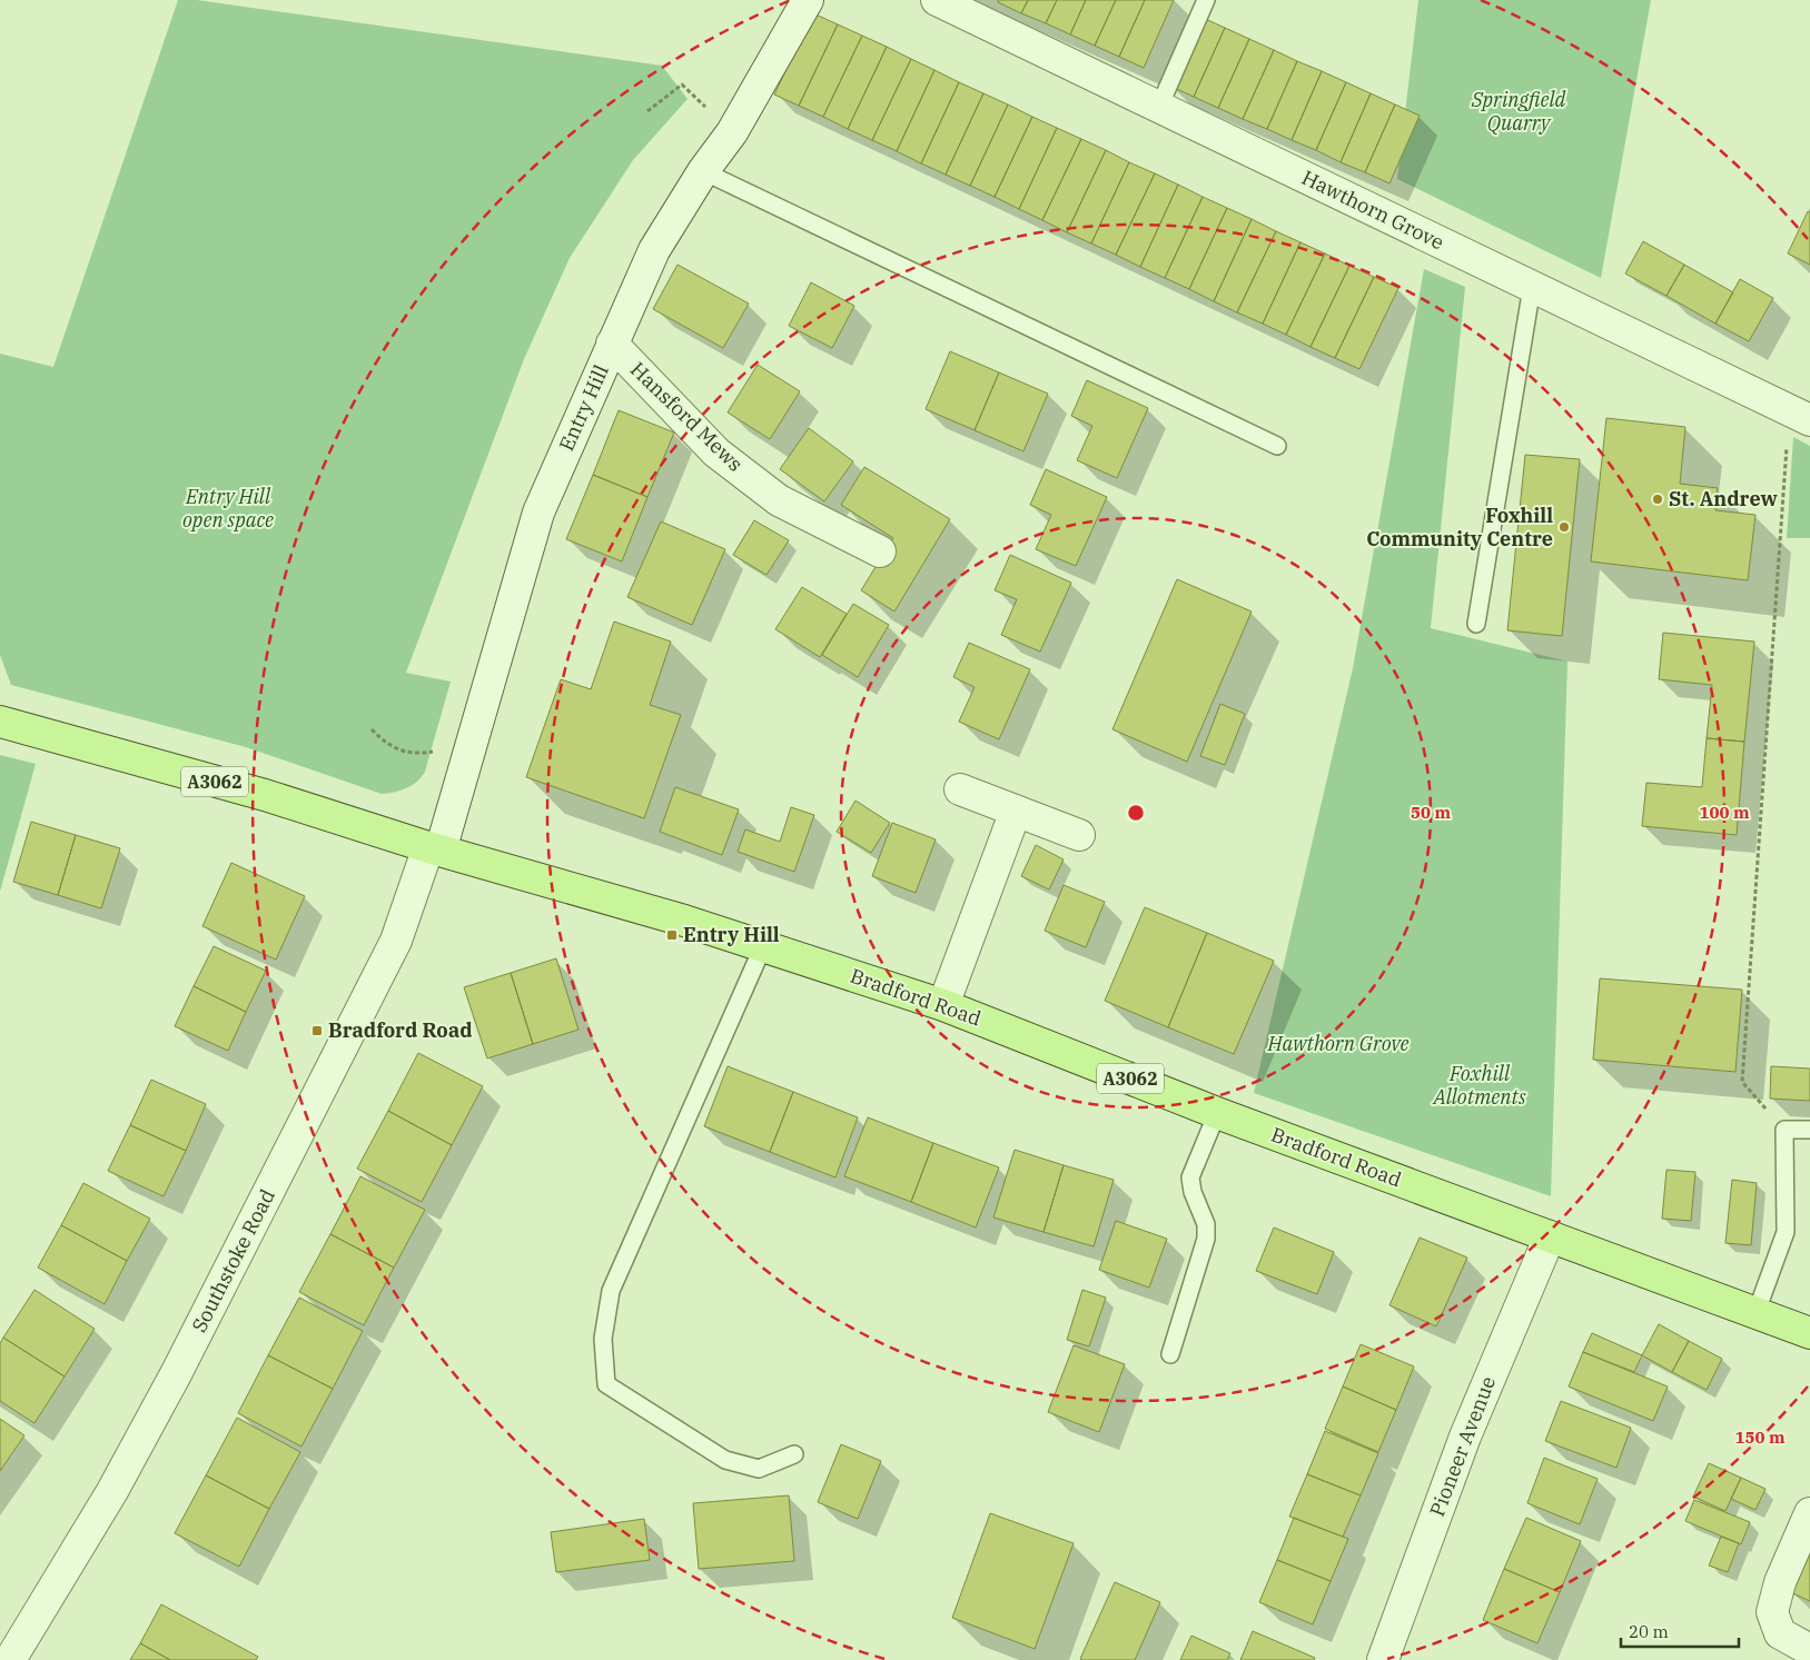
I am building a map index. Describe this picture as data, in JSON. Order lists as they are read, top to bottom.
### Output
{
  "streets": {
    "main road": ["A3062", "Bradford Road"],
    "street": [
      "Hawthorn Grove",
      "Entry Hill",
      "Hansford Mews",
      "Southstoke Road",
      "Pioneer Avenue"
    ]
  },
  "crossings": [
    ["Entry Hill", "Hansford Mews"],
    ["Entry Hill", "Bradford Road"],
    ["Entry Hill", "Southstoke Road"],
    ["Bradford Road", "Southstoke Road"],
    ["Bradford Road", "Pioneer Avenue"]
  ],
  "parks": [
    "Springfield Quarry",
    "Entry Hill open space",
    "Hawthorn Grove",
    "Foxhill Allotments"
  ],
  "places": {
    "other": ["St. Andrew", "Foxhill Community Centre"],
    "transit": ["Entry Hill", "Bradford Road"]
  },
  "scale_bar": "20 m",
  "rings": ["50 m", "100 m", "150 m"]
}
